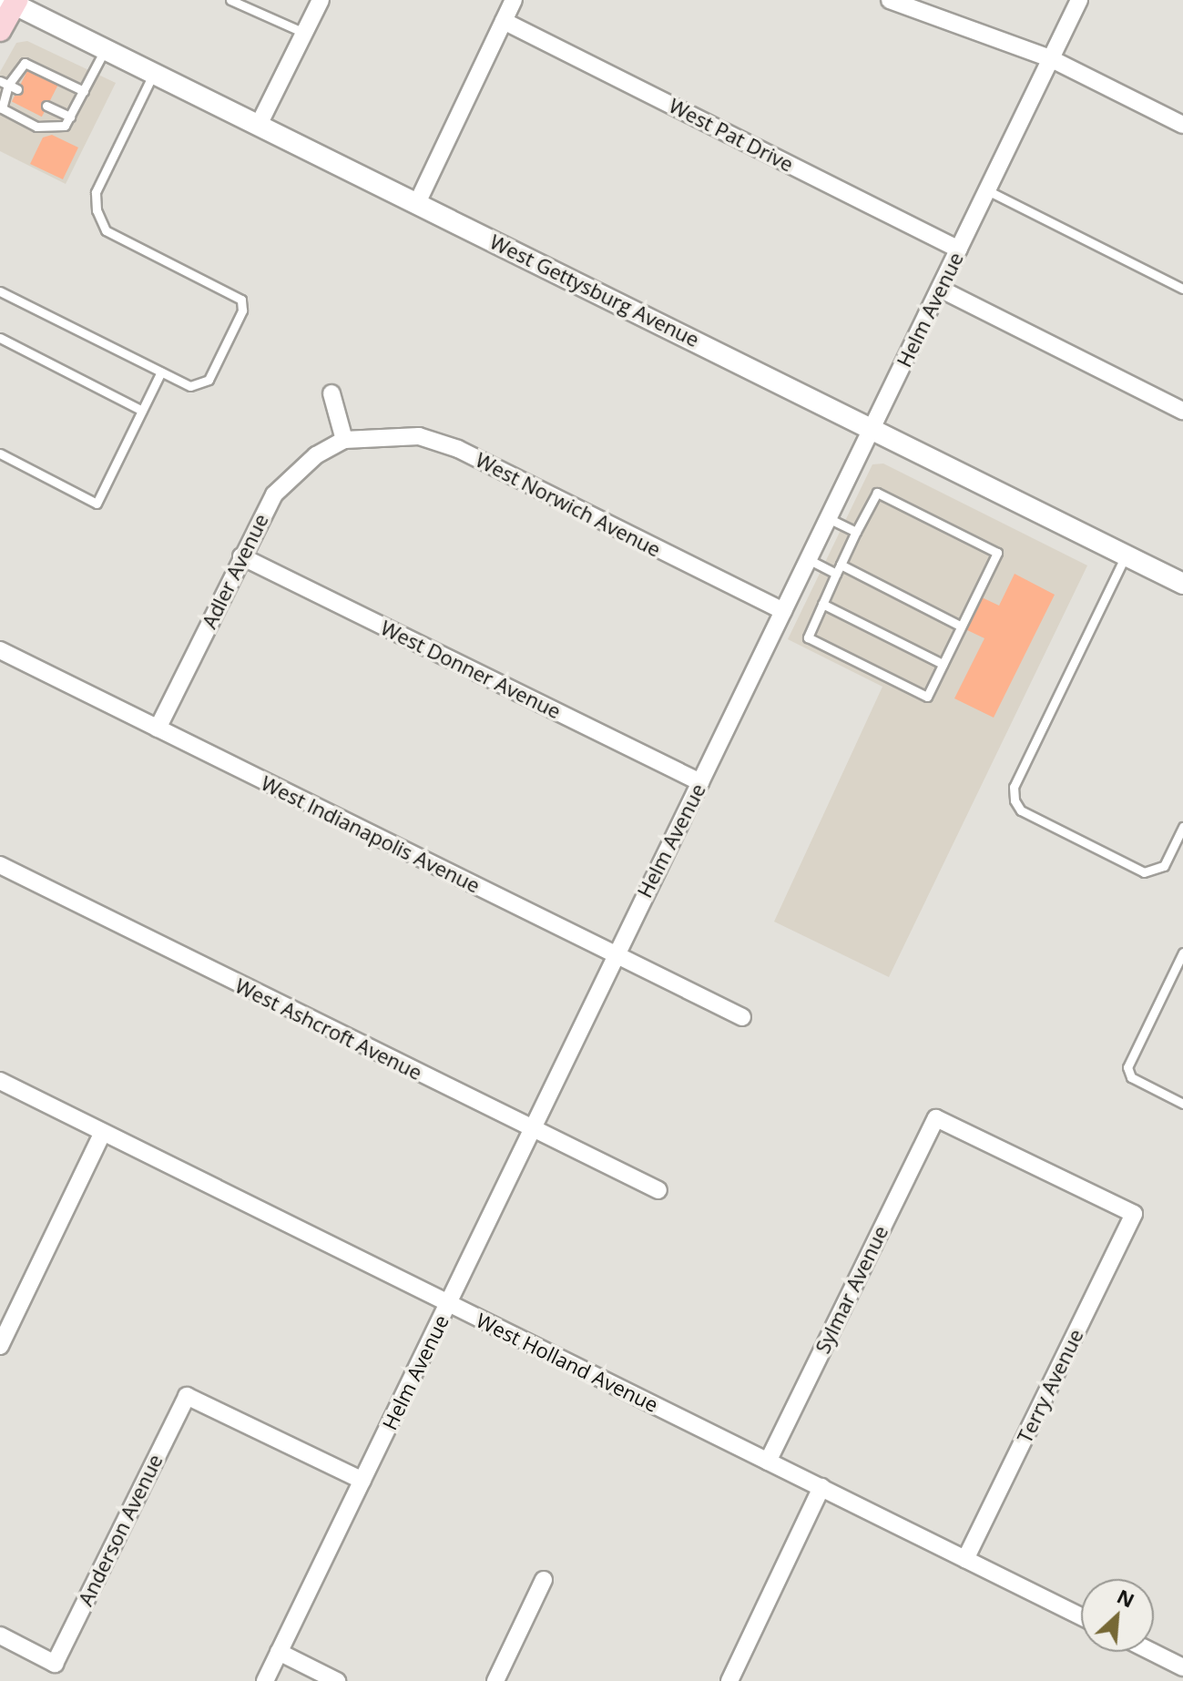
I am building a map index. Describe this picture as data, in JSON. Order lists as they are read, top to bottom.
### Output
{
  "streets": {
    "street": [
      "West Pat Drive",
      "West Gettysburg Avenue",
      "Helm Avenue",
      "West Norwich Avenue",
      "Adler Avenue",
      "West Donner Avenue",
      "West Indianapolis Avenue",
      "West Ashcroft Avenue",
      "Sylmar Avenue",
      "West Holland Avenue",
      "Terry Avenue",
      "Anderson Avenue"
    ]
  },
  "crossings": [
    ["West Pat Drive", "Helm Avenue"],
    ["West Gettysburg Avenue", "Helm Avenue"],
    ["Helm Avenue", "West Norwich Avenue"],
    ["Helm Avenue", "West Donner Avenue"],
    ["Helm Avenue", "West Indianapolis Avenue"],
    ["Helm Avenue", "West Ashcroft Avenue"],
    ["Helm Avenue", "West Holland Avenue"],
    ["Helm Avenue", "Anderson Avenue"],
    ["West Norwich Avenue", "Adler Avenue"],
    ["Adler Avenue", "West Donner Avenue"],
    ["Adler Avenue", "West Indianapolis Avenue"],
    ["Sylmar Avenue", "West Holland Avenue"],
    ["Sylmar Avenue", "Terry Avenue"],
    ["West Holland Avenue", "Terry Avenue"]
  ],
  "north": "top right"
}
